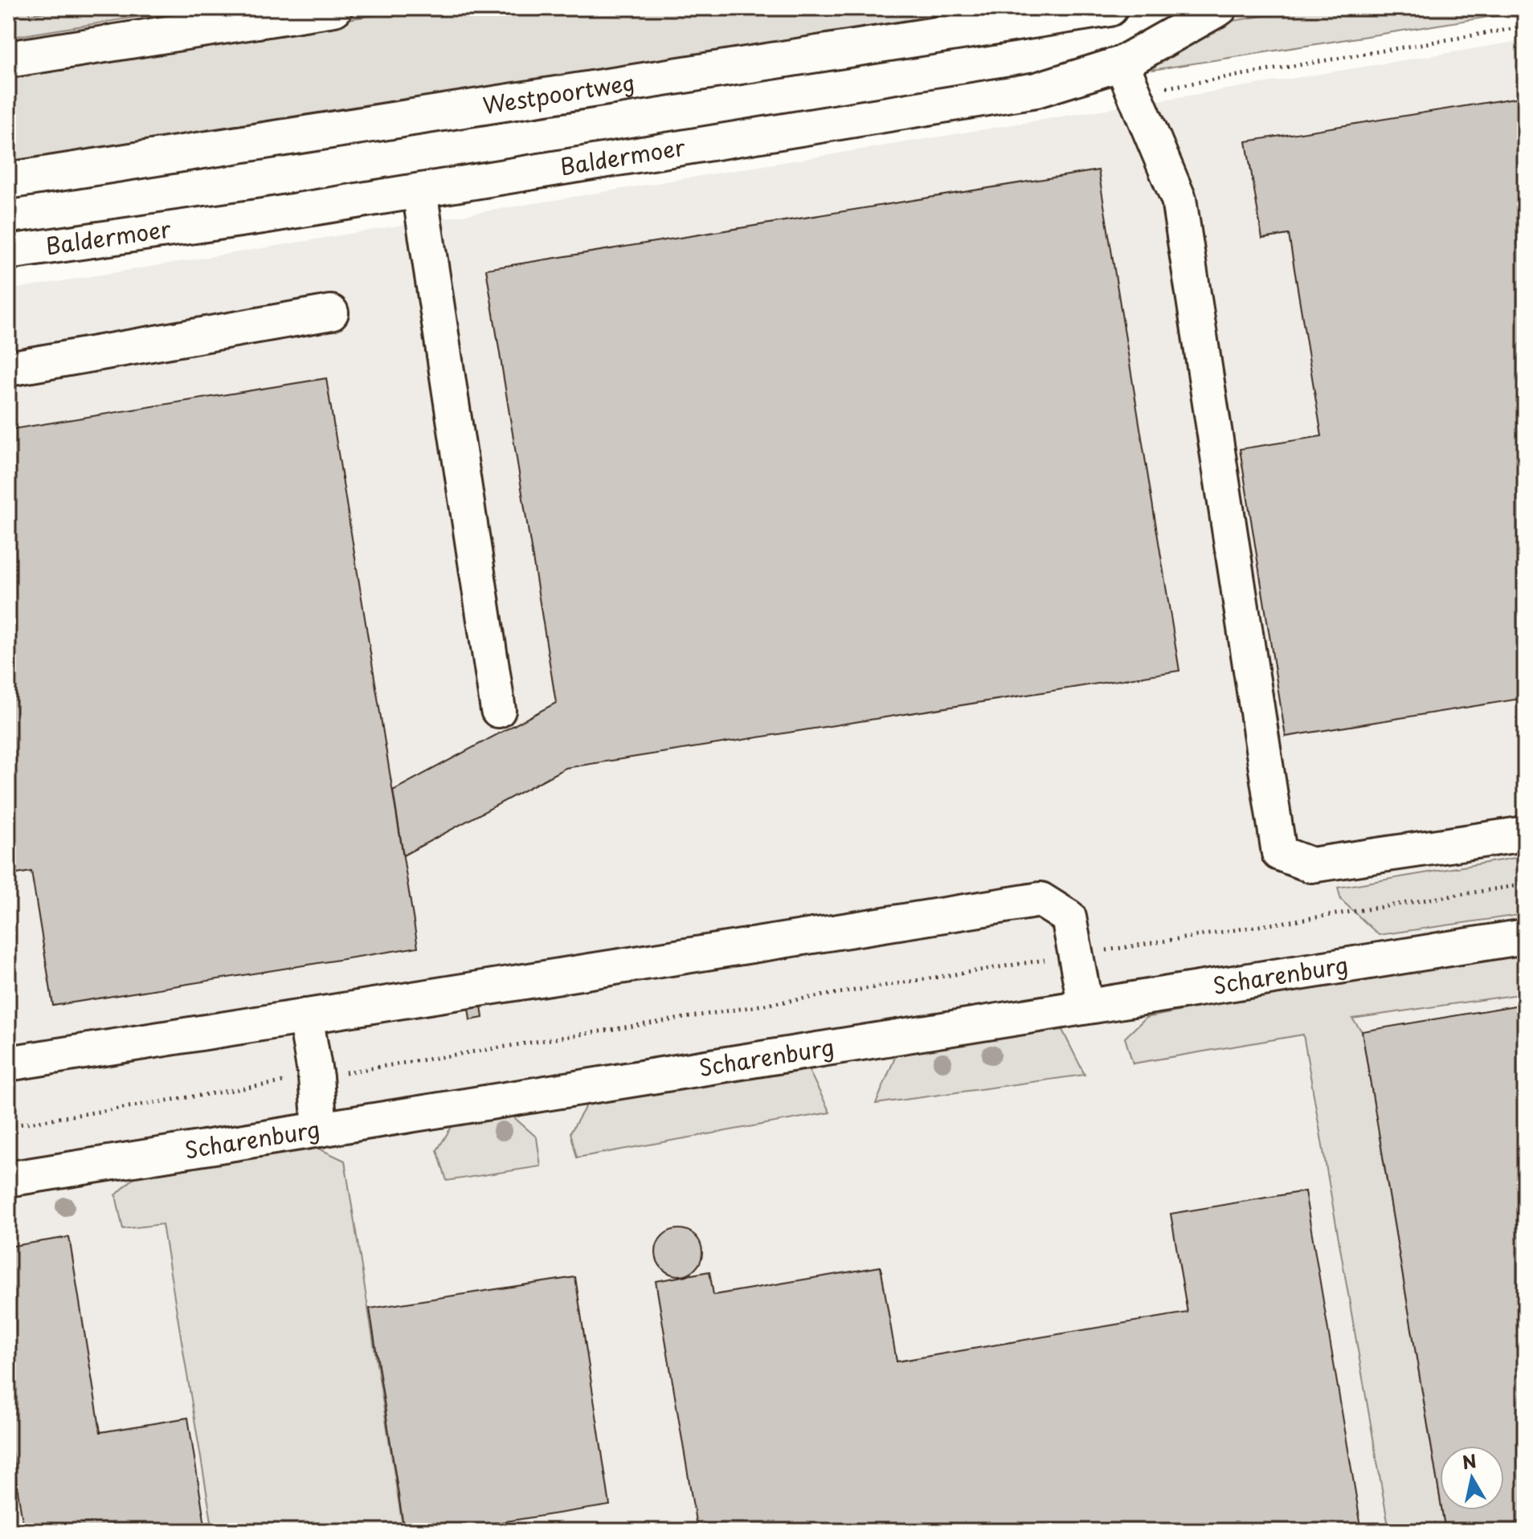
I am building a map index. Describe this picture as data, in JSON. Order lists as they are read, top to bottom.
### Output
{
  "streets": {
    "main road": ["Westpoortweg"],
    "street": ["Baldermoer", "Scharenburg"]
  },
  "north": "top"
}
